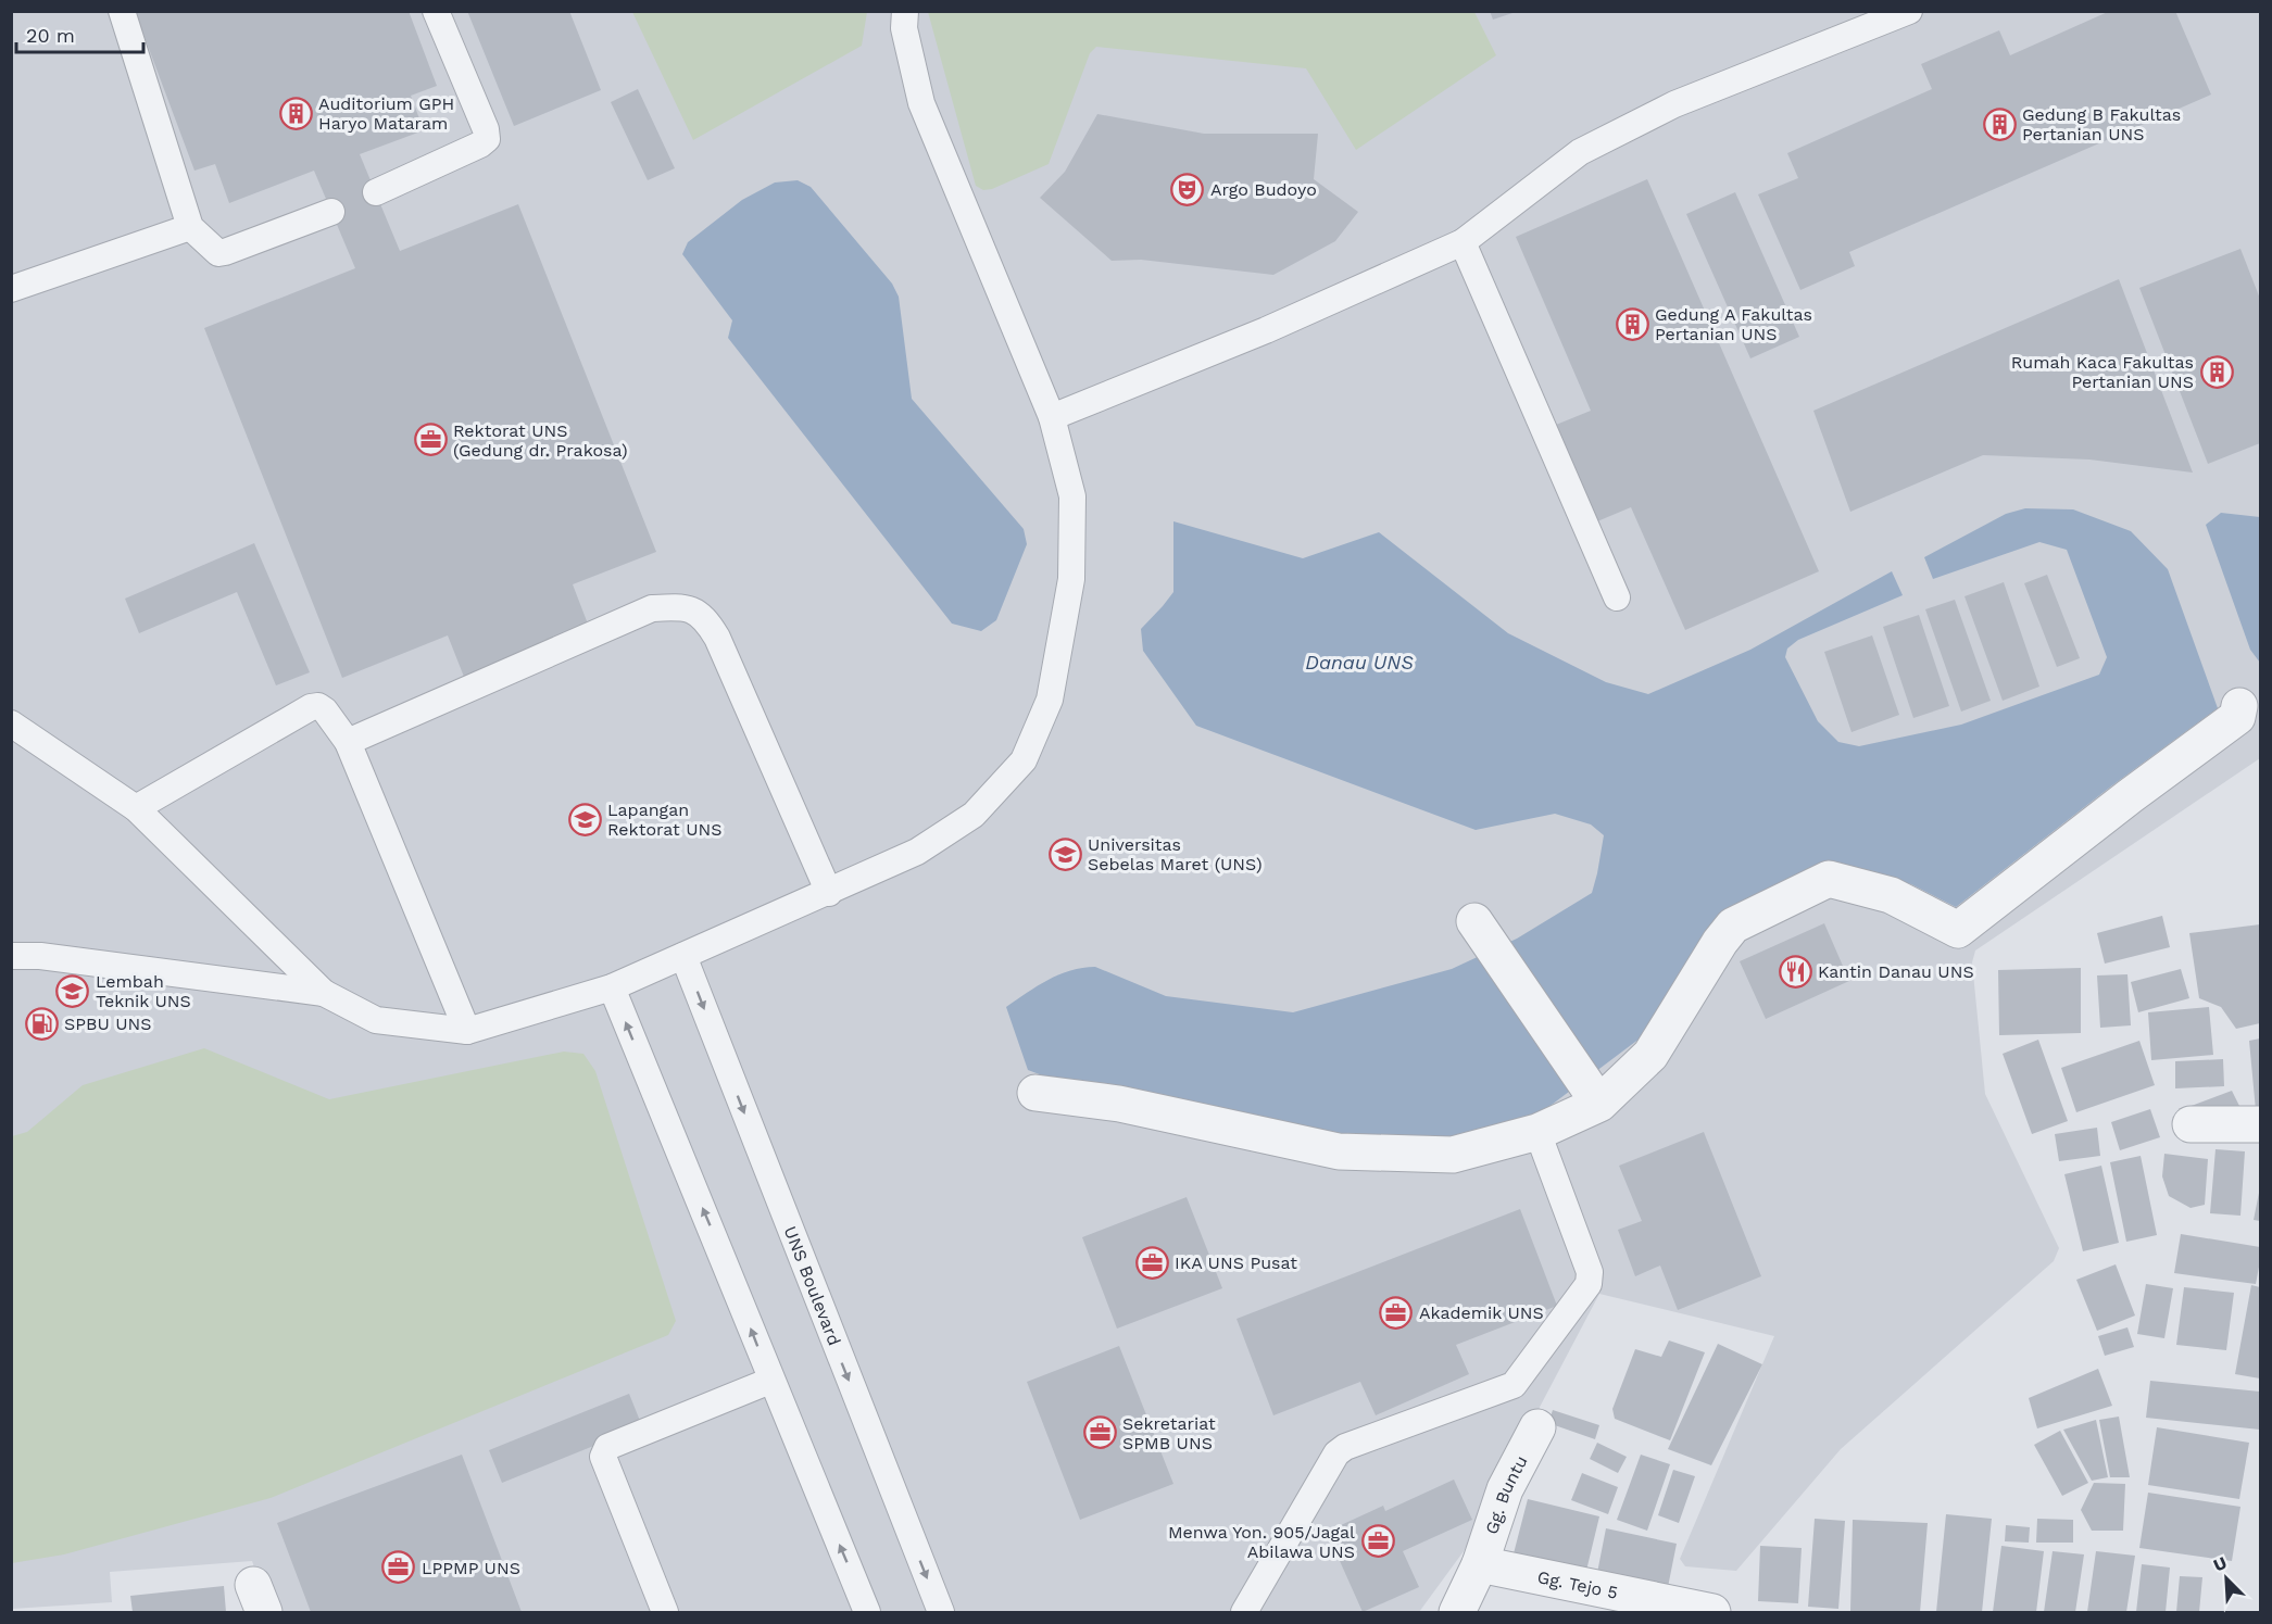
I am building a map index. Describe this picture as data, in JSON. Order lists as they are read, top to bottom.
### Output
{
  "streets": {
    "street": ["Gg. Buntu", "Gg. Tejo 5"],
    "lane": ["UNS Boulevard"]
  },
  "crossings": [
    ["Gg. Buntu", "Gg. Tejo 5"]
  ],
  "water": ["Danau UNS"],
  "places": {
    "building": [
      "Auditorium GPH Haryo Mataram",
      "Gedung B Fakultas Pertanian UNS",
      "Gedung A Fakultas Pertanian UNS",
      "Rumah Kaca Fakultas Pertanian UNS"
    ],
    "theatre": ["Argo Budoyo"],
    "office": [
      "Rektorat UNS (Gedung dr. Prakosa)",
      "IKA UNS Pusat",
      "Akademik UNS",
      "Sekretariat SPMB UNS",
      "Menwa Yon. 905/Jagal Abilawa UNS",
      "LPPMP UNS"
    ],
    "school or university": ["Lapangan Rektorat UNS", "Universitas Sebelas Maret (UNS)", "Lembah Teknik UNS"],
    "restaurant": ["Kantin Danau UNS"],
    "fuel station": ["SPBU UNS"]
  },
  "scale_bar": "20 m",
  "north": "top left"
}
